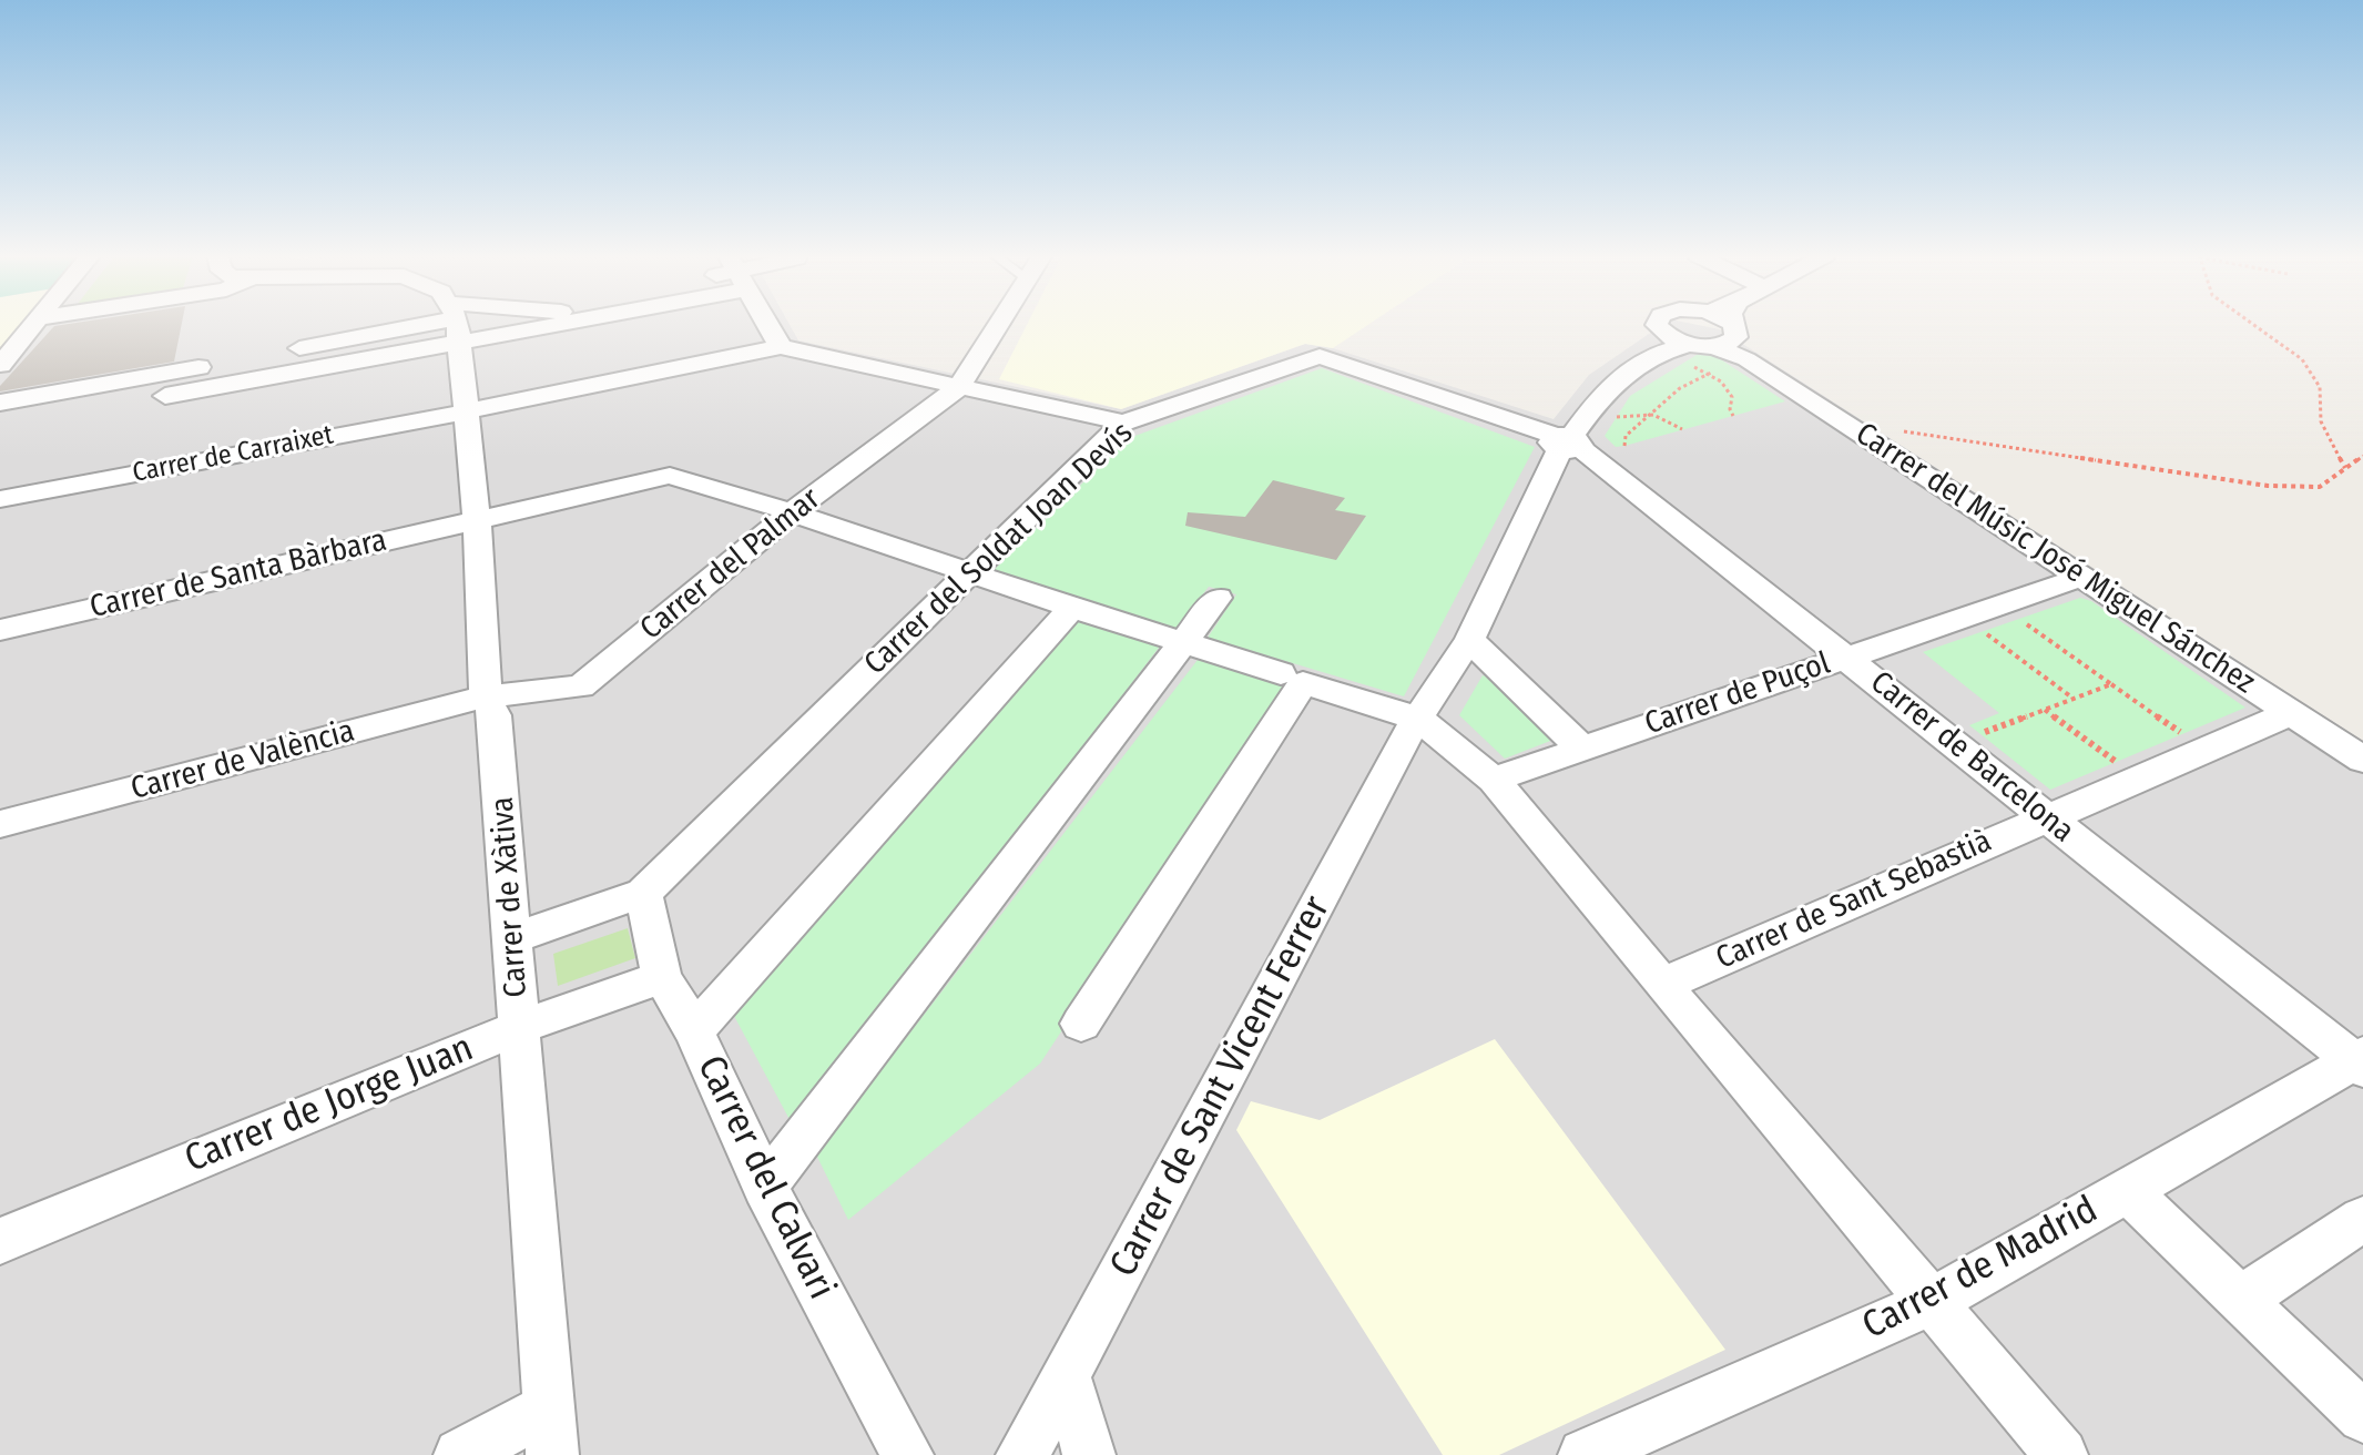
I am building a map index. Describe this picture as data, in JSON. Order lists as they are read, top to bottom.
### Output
{
  "streets": {
    "street": [
      "Carrer de Carraixet",
      "Carrer del Soldat Joan Devís",
      "Carrer del Músic José Miguel Sánchez",
      "Carrer del Palmar",
      "Carrer de Santa Bàrbara",
      "Carrer de Puçol",
      "Carrer de Barcelona",
      "Carrer de València",
      "Carrer de Xàtiva",
      "Carrer de Sant Sebastià",
      "Carrer de Sant Vicent Ferrer",
      "Carrer de Jorge Juan",
      "Carrer del Calvari",
      "Carrer de Madrid"
    ]
  },
  "crossings": [
    ["Carrer de Carraixet", "Carrer de Xàtiva"],
    ["Carrer del Soldat Joan Devís", "Carrer de Santa Bàrbara"],
    ["Carrer del Soldat Joan Devís", "Carrer de Barcelona"],
    ["Carrer del Soldat Joan Devís", "Carrer de Xàtiva"],
    ["Carrer del Soldat Joan Devís", "Carrer de Sant Vicent Ferrer"],
    ["Carrer del Soldat Joan Devís", "Carrer del Calvari"],
    ["Carrer del Músic José Miguel Sánchez", "Carrer de Puçol"],
    ["Carrer del Músic José Miguel Sánchez", "Carrer de Sant Sebastià"],
    ["Carrer del Músic José Miguel Sánchez", "Carrer de Sant Vicent Ferrer"],
    ["Carrer del Palmar", "Carrer de Santa Bàrbara"],
    ["Carrer del Palmar", "Carrer de València"],
    ["Carrer del Palmar", "Carrer de Xàtiva"],
    ["Carrer de Santa Bàrbara", "Carrer de Xàtiva"],
    ["Carrer de Puçol", "Carrer de Barcelona"],
    ["Carrer de Barcelona", "Carrer de Sant Sebastià"],
    ["Carrer de Barcelona", "Carrer de Sant Vicent Ferrer"],
    ["Carrer de Barcelona", "Carrer de Madrid"],
    ["Carrer de València", "Carrer de Xàtiva"],
    ["Carrer de Xàtiva", "Carrer de Jorge Juan"],
    ["Carrer de Jorge Juan", "Carrer del Calvari"]
  ]
}
